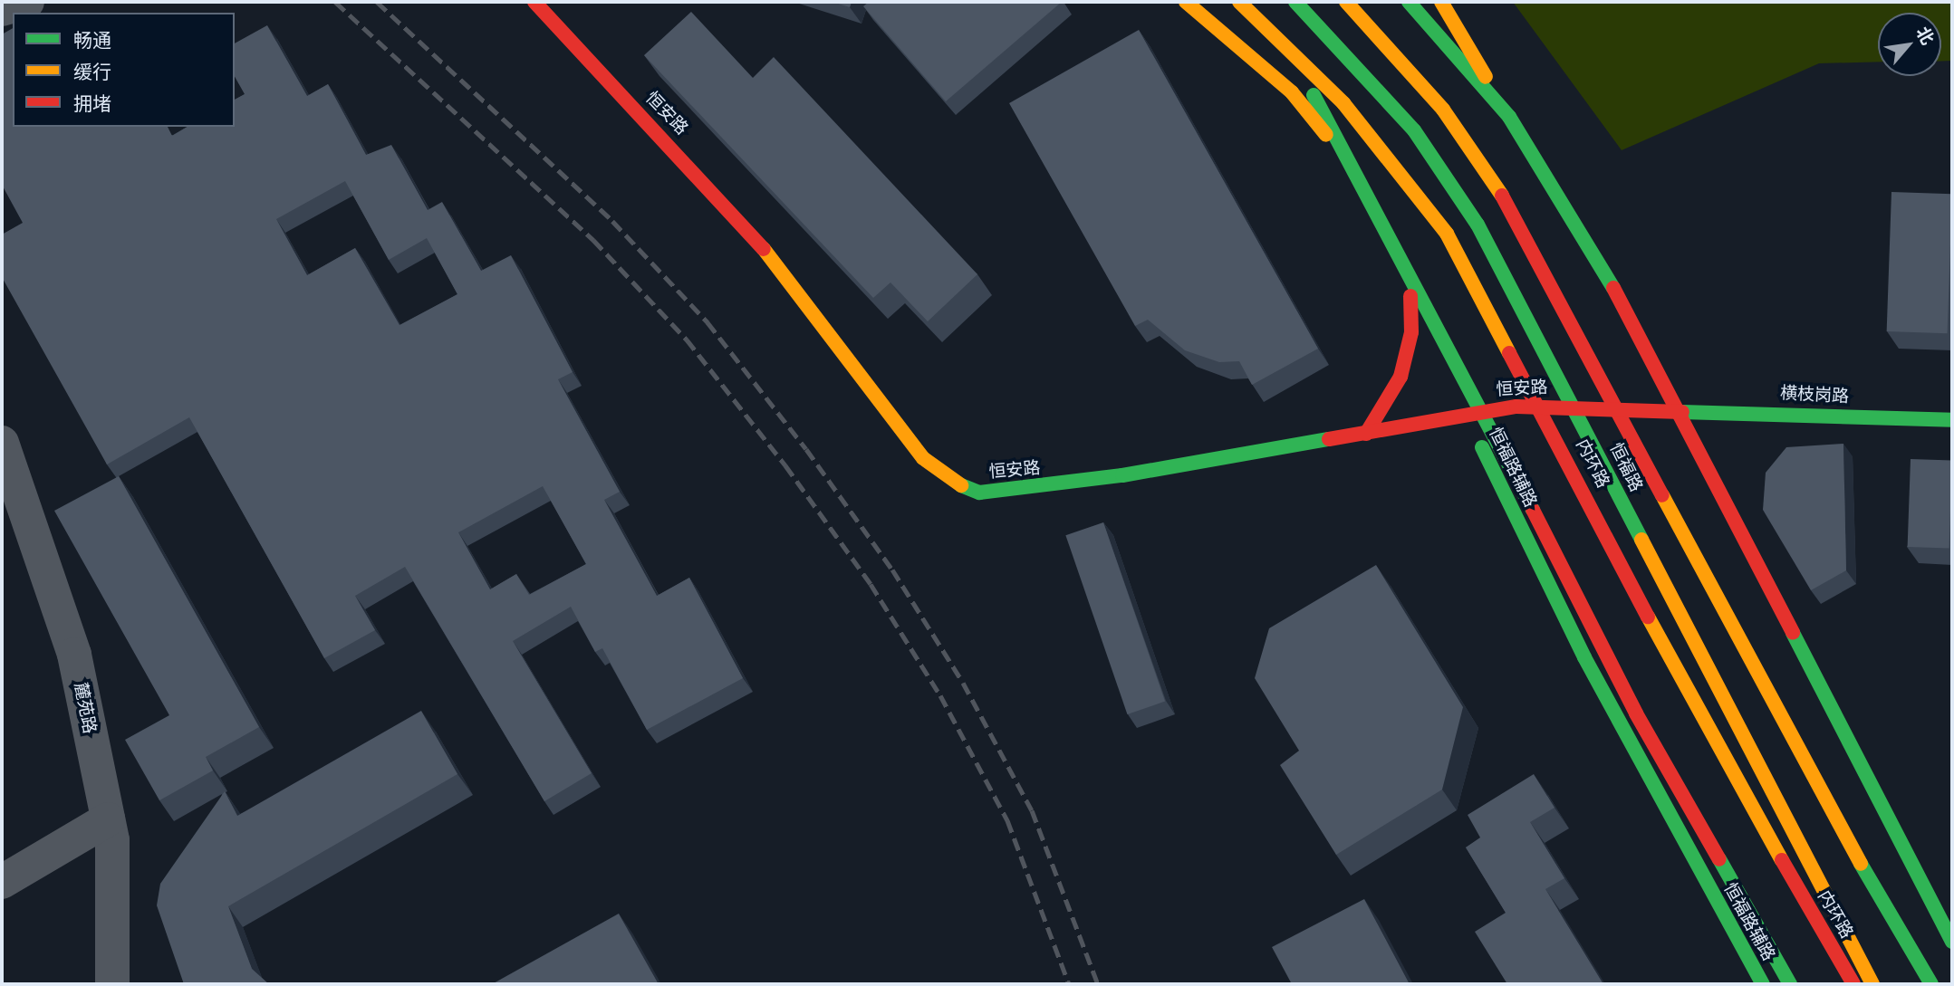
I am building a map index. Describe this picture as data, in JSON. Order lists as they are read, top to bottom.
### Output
{
  "streets": {
    "main road": [
      "恒安路",
      "横枝岗路",
      "内环路",
      "恒福路辅路",
      "恒福路"
    ],
    "street": ["麓苑路"]
  },
  "crossings": [
    ["恒安路", "横枝岗路"],
    ["恒安路", "恒福路辅路"],
    ["恒安路", "恒福路"]
  ],
  "legend": ["畅通", "缓行", "拥堵"],
  "north": "top right"
}
